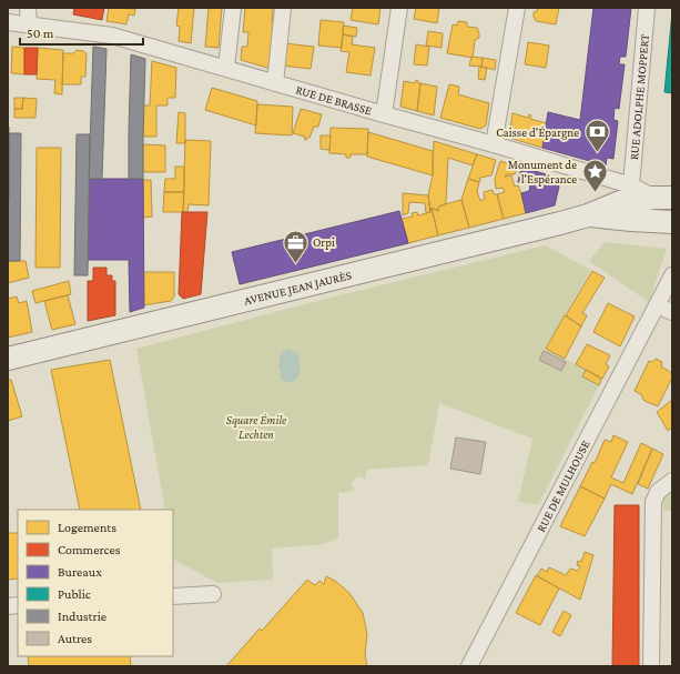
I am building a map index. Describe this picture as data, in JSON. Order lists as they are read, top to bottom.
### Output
{
  "streets": {
    "main road": ["AVENUE JEAN JAURÈS"],
    "street": ["RUE ADOLPHE MOPPERT", "RUE DE BRASSE", "RUE DE MULHOUSE"]
  },
  "crossings": [
    ["RUE ADOLPHE MOPPERT", "RUE DE BRASSE"]
  ],
  "parks": ["Square Émile Lechten"],
  "places": {
    "bank": ["Caisse d'Épargne"],
    "place": ["Monument de l'Espérance"],
    "office": ["Orpi"]
  },
  "legend": [
    "Logements",
    "Commerces",
    "Bureaux",
    "Public",
    "Industrie",
    "Autres"
  ],
  "scale_bar": "50 m"
}
